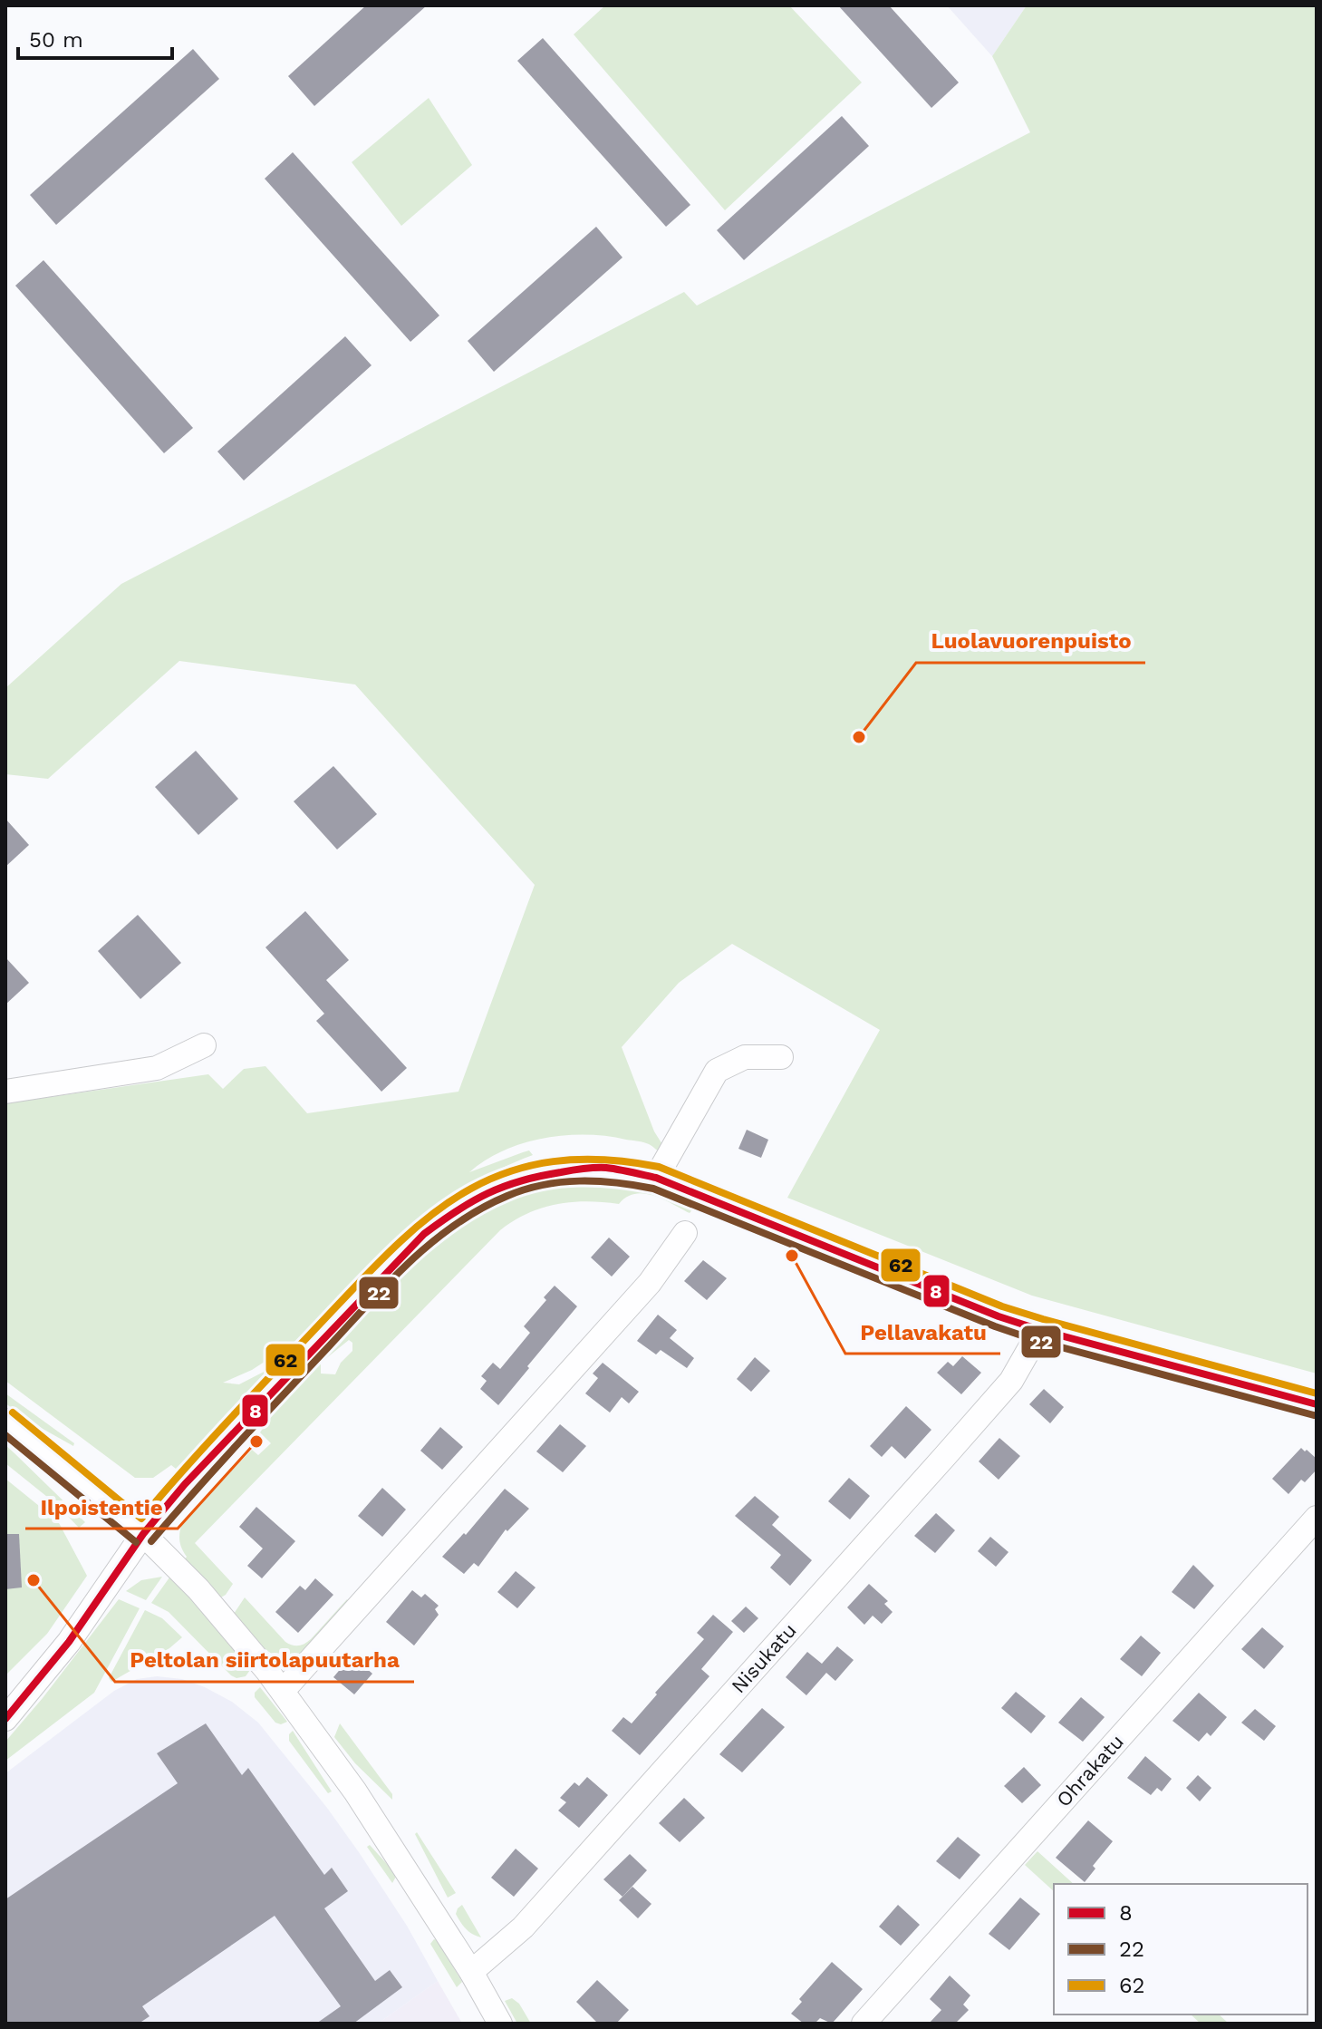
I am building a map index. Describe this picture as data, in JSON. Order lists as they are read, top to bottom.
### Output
{
  "streets": {
    "street": ["Nisukatu", "Ohrakatu"]
  },
  "places": [
    "Luolavuorenpuisto",
    "Pellavakatu",
    "Ilpoistentie",
    "Peltolan siirtolapuutarha"
  ],
  "lines": ["transit line 62", "transit line 8", "transit line 22"],
  "legend": ["8", "22", "62"],
  "scale_bar": "50 m"
}
